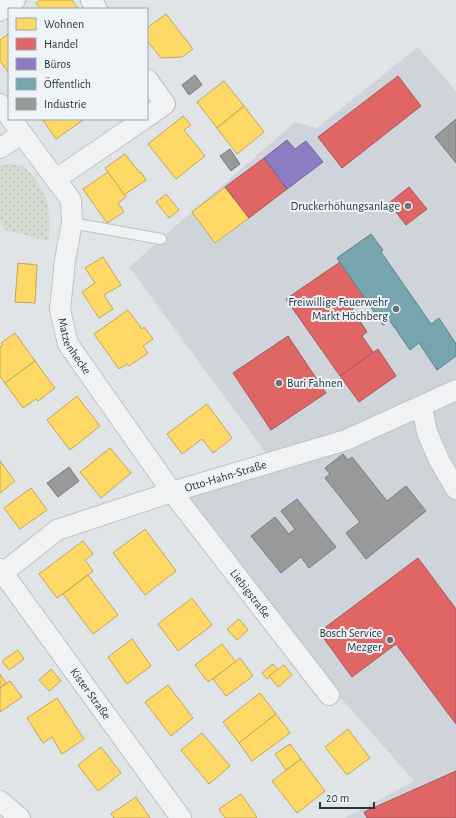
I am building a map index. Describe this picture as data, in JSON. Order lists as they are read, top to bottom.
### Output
{
  "streets": {
    "street": [
      "Matzenhecke",
      "Otto-Hahn-Straße",
      "Liebigstraße",
      "Kister Straße"
    ]
  },
  "crossings": [
    ["Matzenhecke", "Otto-Hahn-Straße"],
    ["Matzenhecke", "Liebigstraße"],
    ["Otto-Hahn-Straße", "Liebigstraße"],
    ["Otto-Hahn-Straße", "Kister Straße"]
  ],
  "places": [
    "Druckerhöhungsanlage",
    "Freiwillige Feuerwehr Markt Höchberg",
    "Buri Fahnen",
    "Bosch Service Mezger"
  ],
  "legend": [
    "Wohnen",
    "Handel",
    "Büros",
    "Öffentlich",
    "Industrie"
  ],
  "scale_bar": "20 m"
}
